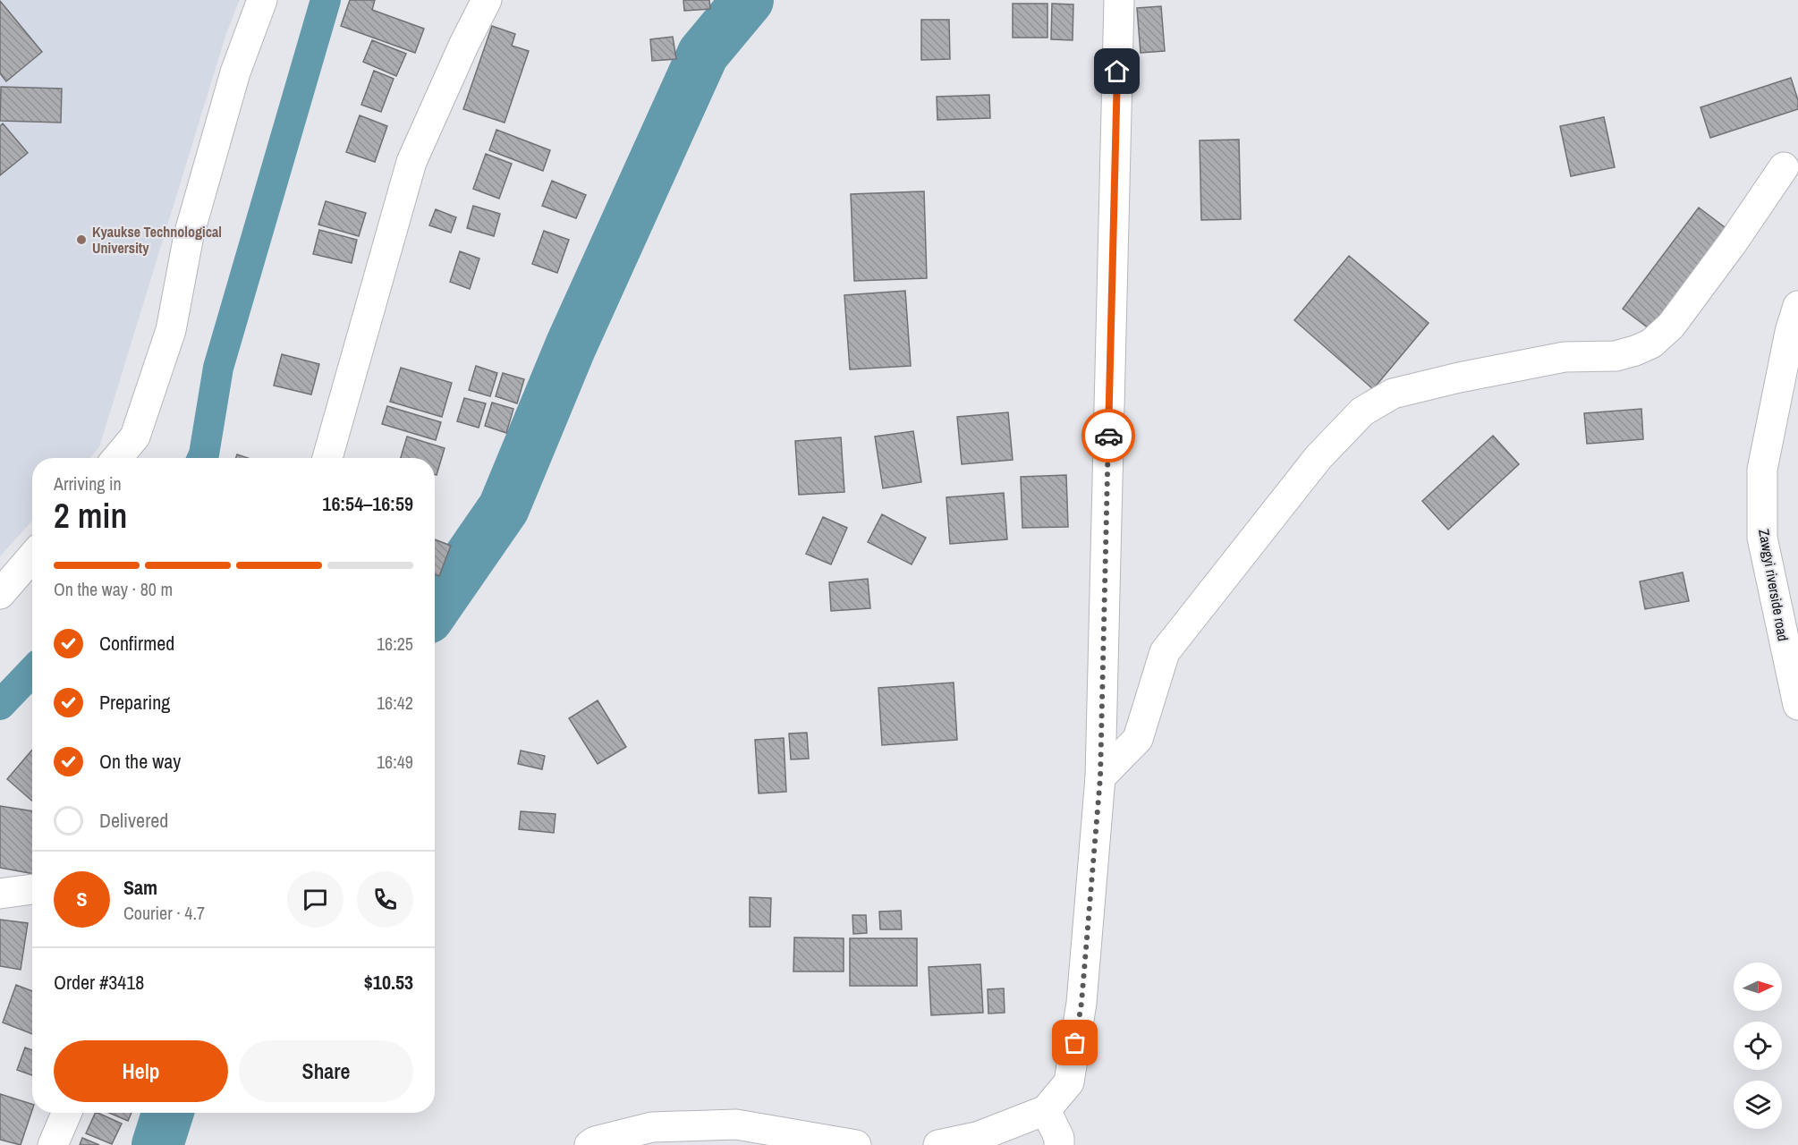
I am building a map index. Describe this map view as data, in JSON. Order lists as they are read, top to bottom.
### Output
{
  "streets": {
    "street": ["Zawgyi riverside road"]
  },
  "places": ["Kyaukse Technological University"],
  "north": "right",
  "page": {
    "heading": ["2 min", "Arriving in", "16:54–16:59"],
    "panel": [
      "Sam",
      "Courier · 4.7",
      "Order #3418",
      "$10.53"
    ],
    "bar": "On the way · 80 m",
    "list": [
      ["Confirmed", "16:25"],
      ["Preparing", "16:42"],
      ["On the way", "16:49"],
      "Delivered"
    ],
    "round": "S",
    "buttons": ["Help", "Share"]
  }
}
